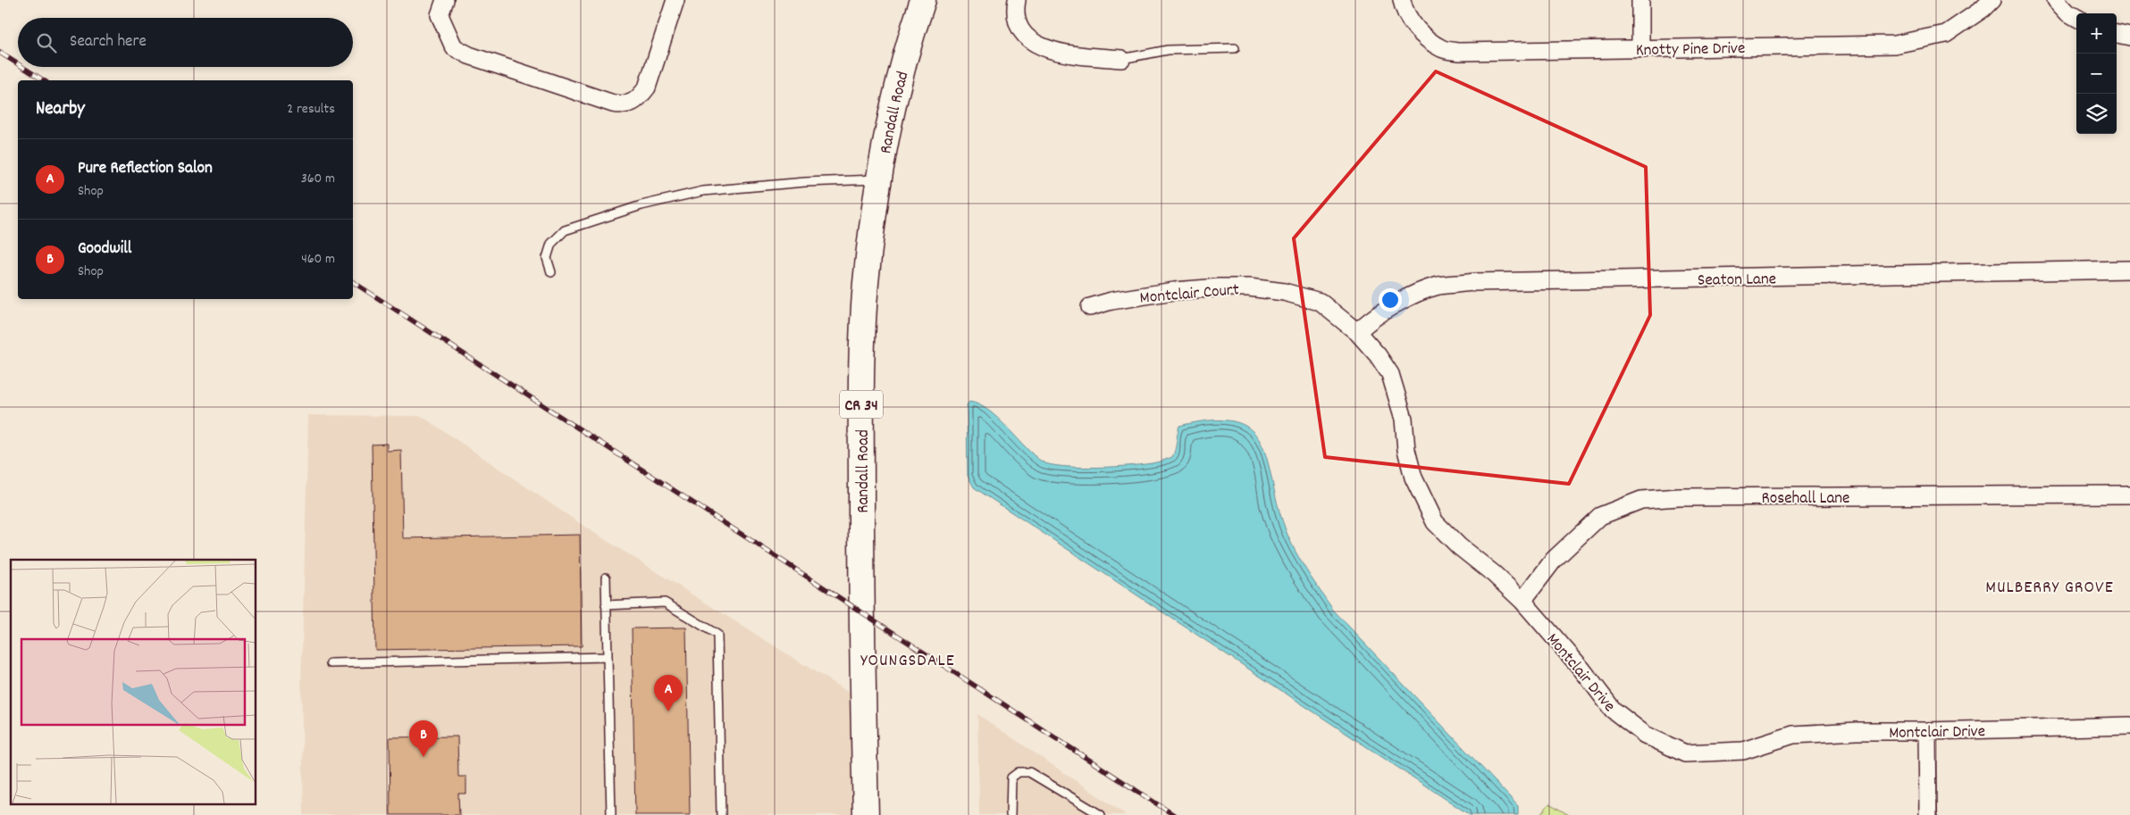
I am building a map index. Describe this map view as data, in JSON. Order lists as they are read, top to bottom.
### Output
{
  "streets": {
    "main road": ["Randall Road", "CR 34"],
    "street": [
      "Knotty Pine Drive",
      "Seaton Lane",
      "Montclair Court",
      "Rosehall Lane",
      "Montclair Drive"
    ]
  },
  "crossings": [
    ["Seaton Lane", "Montclair Court"],
    ["Seaton Lane", "Montclair Drive"],
    ["Montclair Court", "Montclair Drive"],
    ["Rosehall Lane", "Montclair Drive"]
  ],
  "districts": ["MULBERRY GROVE", "YOUNGSDALE"],
  "page": {
    "map_buttons": ["+", "−"],
    "search": "Search here",
    "heading": ["Nearby", "2 results"],
    "list": [
      {
        "mark": "A",
        "name": "Pure Reflection Salon",
        "note": "Shop",
        "value": "360 m"
      },
      {
        "mark": "B",
        "name": "Goodwill",
        "note": "Shop",
        "value": "460 m"
      }
    ],
    "pins": ["A", "B"]
  }
}
